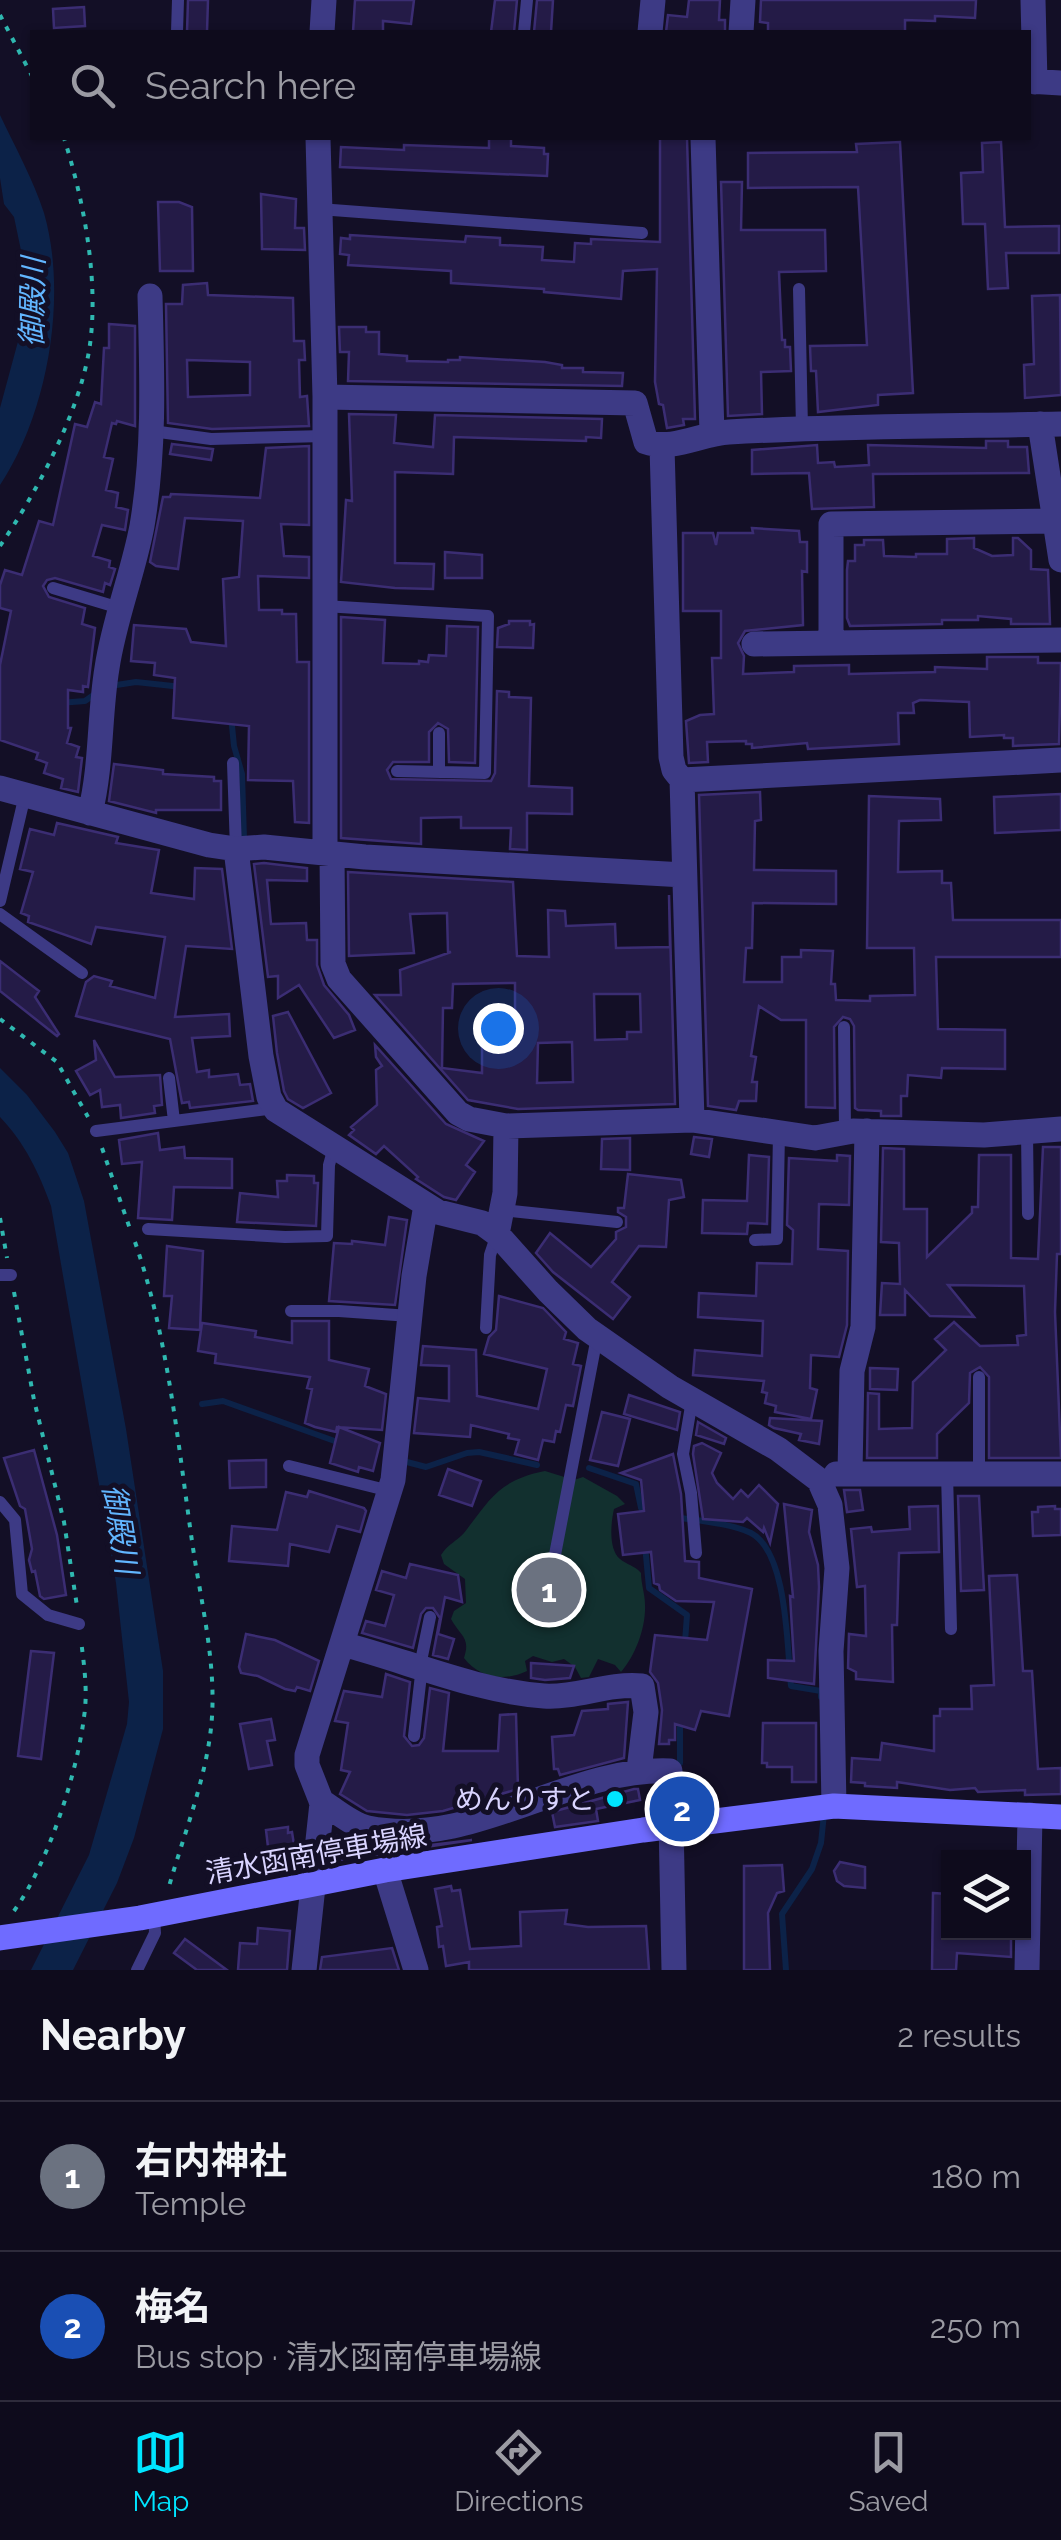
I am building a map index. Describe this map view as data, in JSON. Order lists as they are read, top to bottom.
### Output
{
  "streets": {
    "main road": ["清水函南停車場線"]
  },
  "water": ["御殿川"],
  "places": ["めんりすと"],
  "page": {
    "search": "Search here",
    "pins": ["1", "2"],
    "heading": ["Nearby", "2 results"],
    "list": [
      {
        "mark": "1",
        "name": "右内神社",
        "note": "Temple",
        "value": "180 m"
      },
      {
        "mark": "2",
        "name": "梅名",
        "note": "Bus stop · 清水函南停車場線",
        "value": "250 m"
      }
    ],
    "nav": ["Map", "Directions", "Saved"]
  }
}
